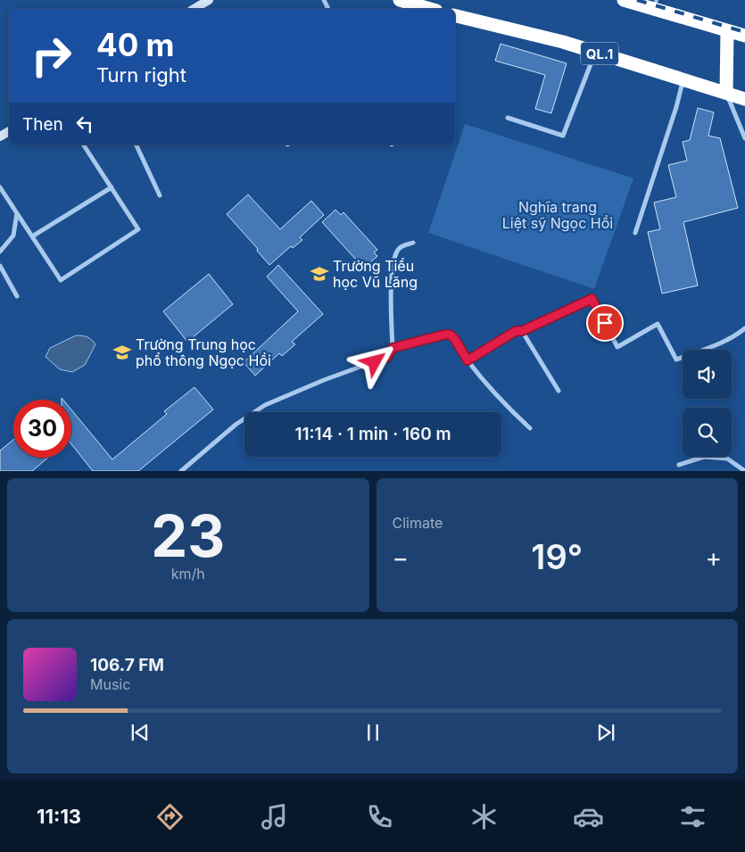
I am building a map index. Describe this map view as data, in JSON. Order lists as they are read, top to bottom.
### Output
{
  "streets": {
    "highway": ["QL.1"]
  },
  "parks": ["Nghĩa trang Liệt sỹ Ngọc Hồi"],
  "places": {
    "school or university": ["Trường Tiểu học Vũ Lăng", "Trường Trung học phổ thông Ngọc Hồi"]
  },
  "page": {
    "turn": ["40 m", "Turn right"],
    "then": "Then",
    "limit": "30",
    "trip": "11:14 · 1 min · 160 m",
    "tile": [
      ["23", "km/h"],
      "Climate"
    ],
    "heat": ["−", "19°", "+"],
    "song": ["106.7 FM", "Music"],
    "tabs": "11:13"
  }
}
